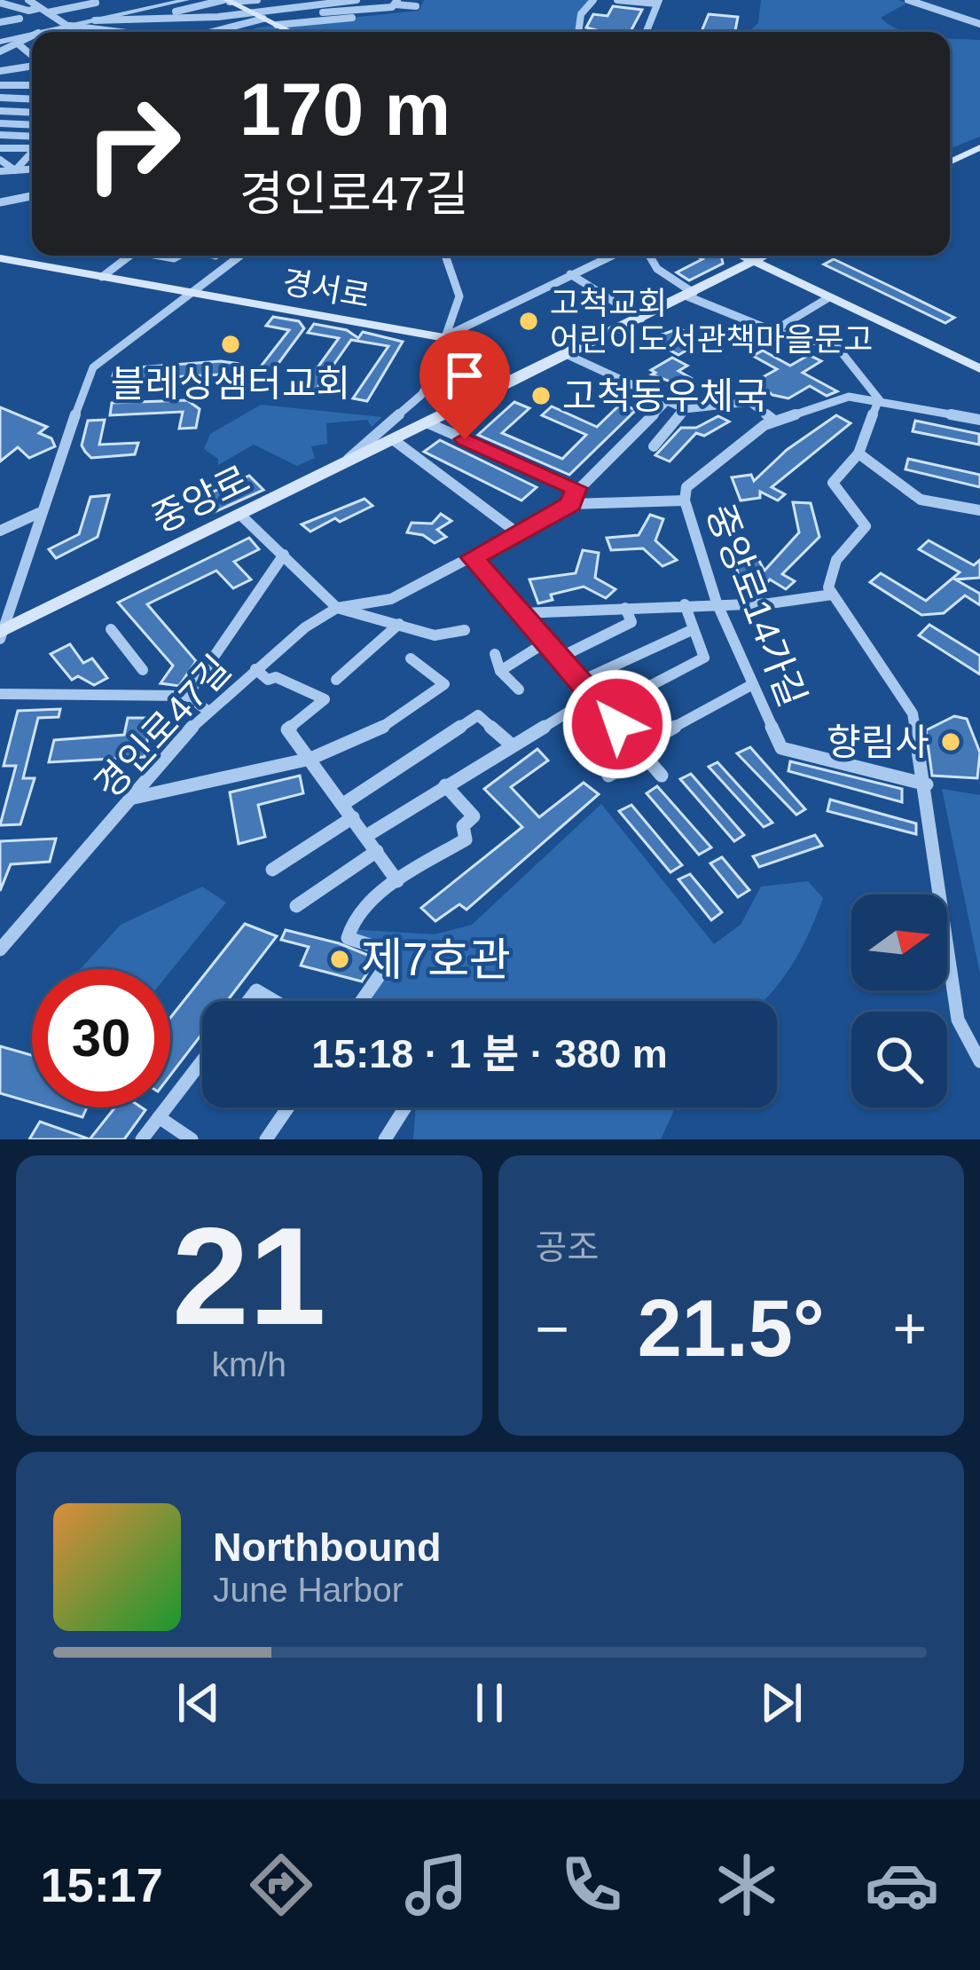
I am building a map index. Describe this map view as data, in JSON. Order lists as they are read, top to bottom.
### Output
{
  "streets": {
    "main road": ["경서로", "중앙로"],
    "street": ["중앙로14가길", "경인로47길"]
  },
  "crossings": [
    ["경서로", "중앙로"],
    ["중앙로14가길", "경인로47길"]
  ],
  "places": [
    "고척교회 어린이도서관책마을문고",
    "블레싱샘터교회",
    "고척동우체국",
    "향림사",
    "제7호관"
  ],
  "north": "right",
  "page": {
    "turn": ["170 m", "경인로47길"],
    "limit": "30",
    "trip": "15:18 · 1 분 · 380 m",
    "tile": [
      ["21", "km/h"],
      "공조"
    ],
    "heat": ["−", "21.5°", "+"],
    "song": ["Northbound", "June Harbor"],
    "tabs": "15:17"
  }
}
